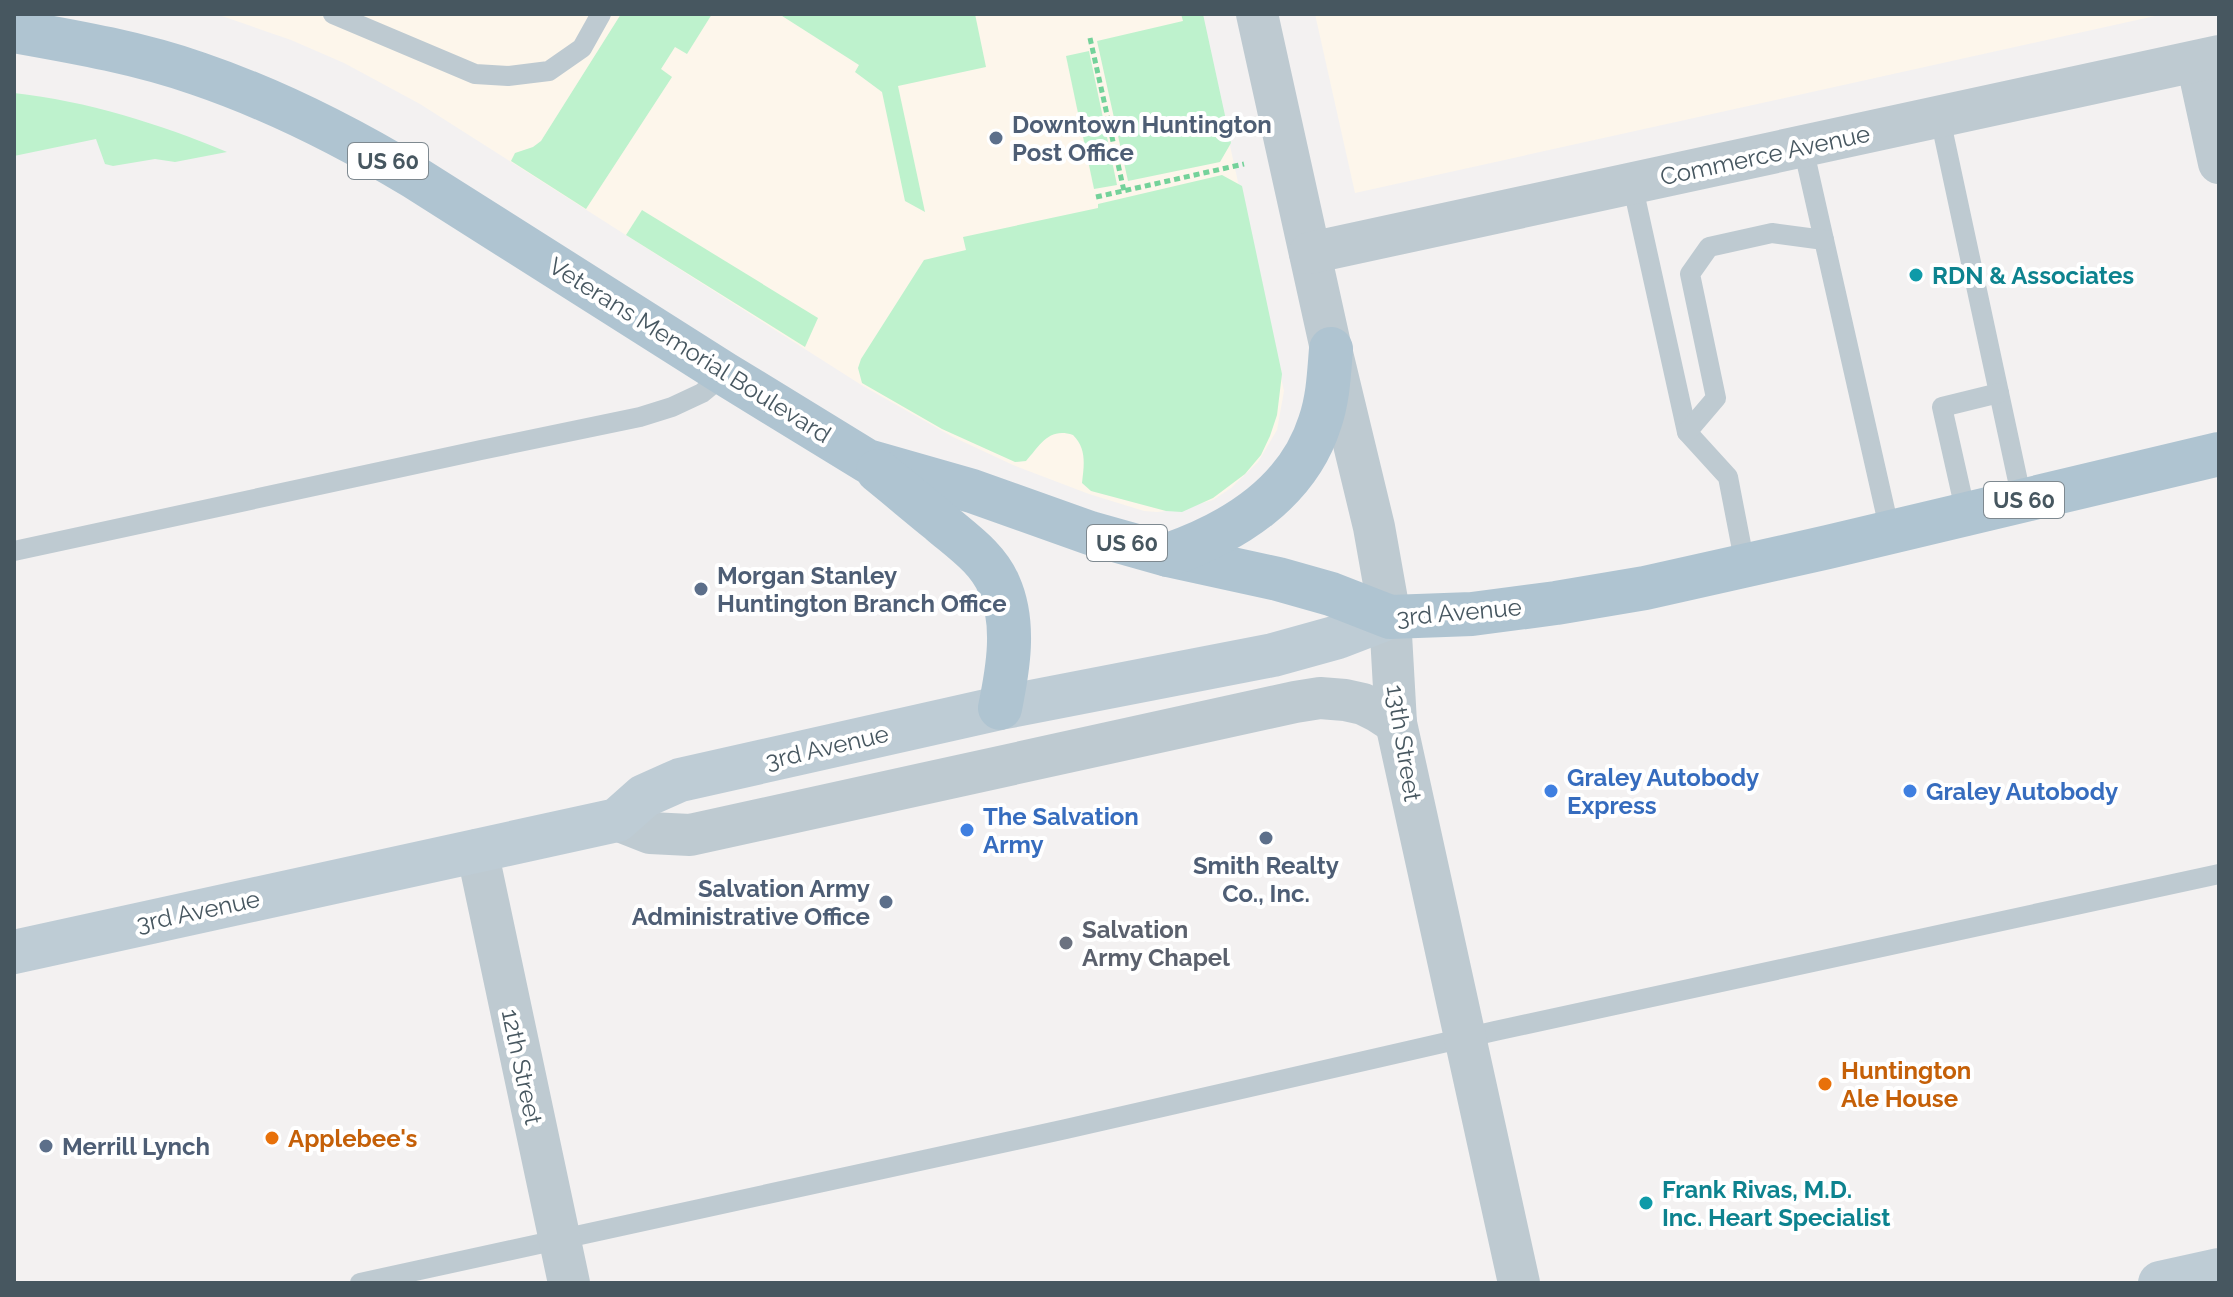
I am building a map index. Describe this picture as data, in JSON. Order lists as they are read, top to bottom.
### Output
{
  "streets": {
    "main road": ["US 60", "Veterans Memorial Boulevard", "3rd Avenue"],
    "street": ["Commerce Avenue", "13th Street", "12th Street"]
  },
  "crossings": [
    ["Commerce Avenue", "13th Street"],
    ["Veterans Memorial Boulevard", "3rd Avenue"],
    ["Veterans Memorial Boulevard", "13th Street"],
    ["3rd Avenue", "13th Street"],
    ["3rd Avenue", "12th Street"]
  ],
  "places": [
    "Downtown Huntington Post Office",
    "RDN & Associates",
    "Morgan Stanley Huntington Branch Office",
    "Graley Autobody Express",
    "Graley Autobody",
    "The Salvation Army",
    "Smith Realty Co., Inc.",
    "Salvation Army Administrative Office",
    "Salvation Army Chapel",
    "Huntington Ale House",
    "Applebee's",
    "Merrill Lynch",
    "Frank Rivas, M.D. Inc. Heart Specialist"
  ]
}
